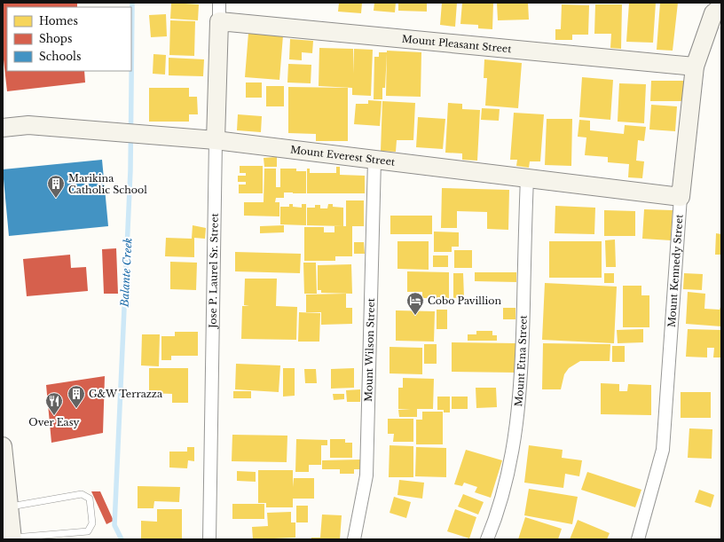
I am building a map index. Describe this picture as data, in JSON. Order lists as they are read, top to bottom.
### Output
{
  "streets": {
    "street": [
      "Mount Pleasant Street",
      "Mount Everest Street",
      "Jose P. Laurel Sr. Street",
      "Mount Kennedy Street",
      "Mount Wilson Street",
      "Mount Etna Street"
    ]
  },
  "crossings": [
    ["Mount Pleasant Street", "Jose P. Laurel Sr. Street"],
    ["Mount Pleasant Street", "Mount Kennedy Street"],
    ["Mount Everest Street", "Jose P. Laurel Sr. Street"],
    ["Mount Everest Street", "Mount Kennedy Street"],
    ["Mount Everest Street", "Mount Wilson Street"],
    ["Mount Everest Street", "Mount Etna Street"]
  ],
  "water": ["Balante Creek"],
  "places": {
    "building": ["Marikina Catholic School", "G&W Terrazza"],
    "hotel": ["Cobo Pavillion"],
    "restaurant": ["Over Easy"]
  },
  "legend": ["Homes", "Shops", "Schools"]
}
